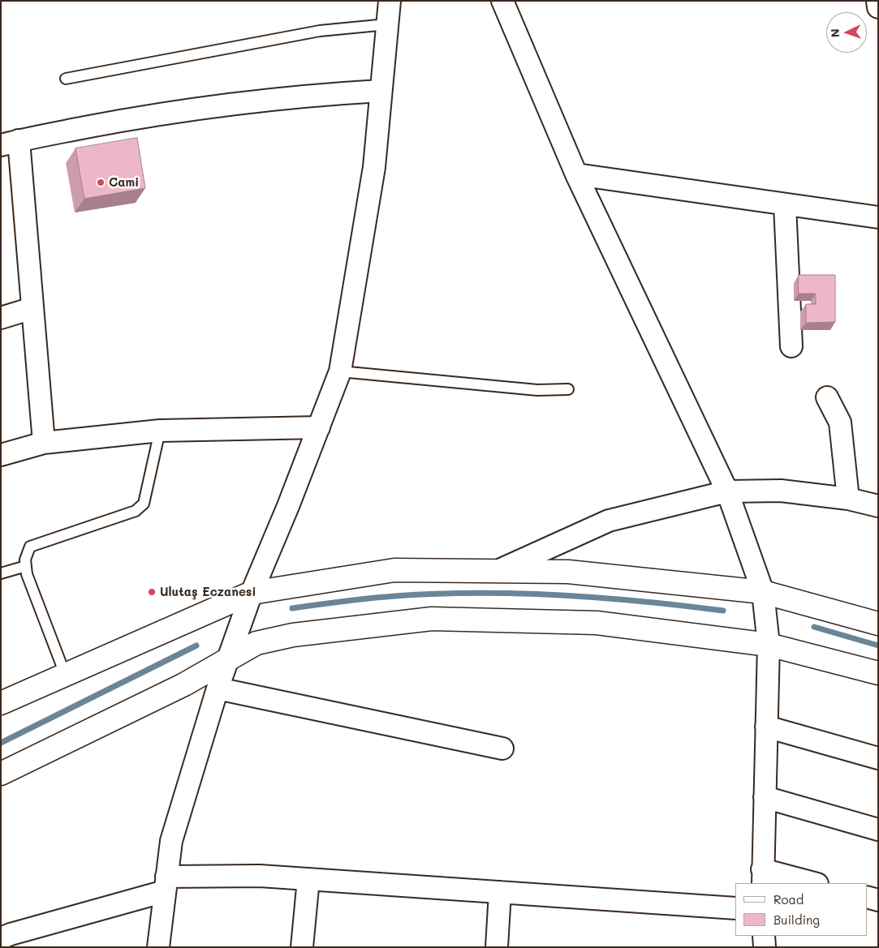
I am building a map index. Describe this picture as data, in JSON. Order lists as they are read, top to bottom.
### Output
{
  "places": ["Cami", "Ulutaş Eczanesi"],
  "legend": ["Road", "Building"],
  "north": "left"
}
